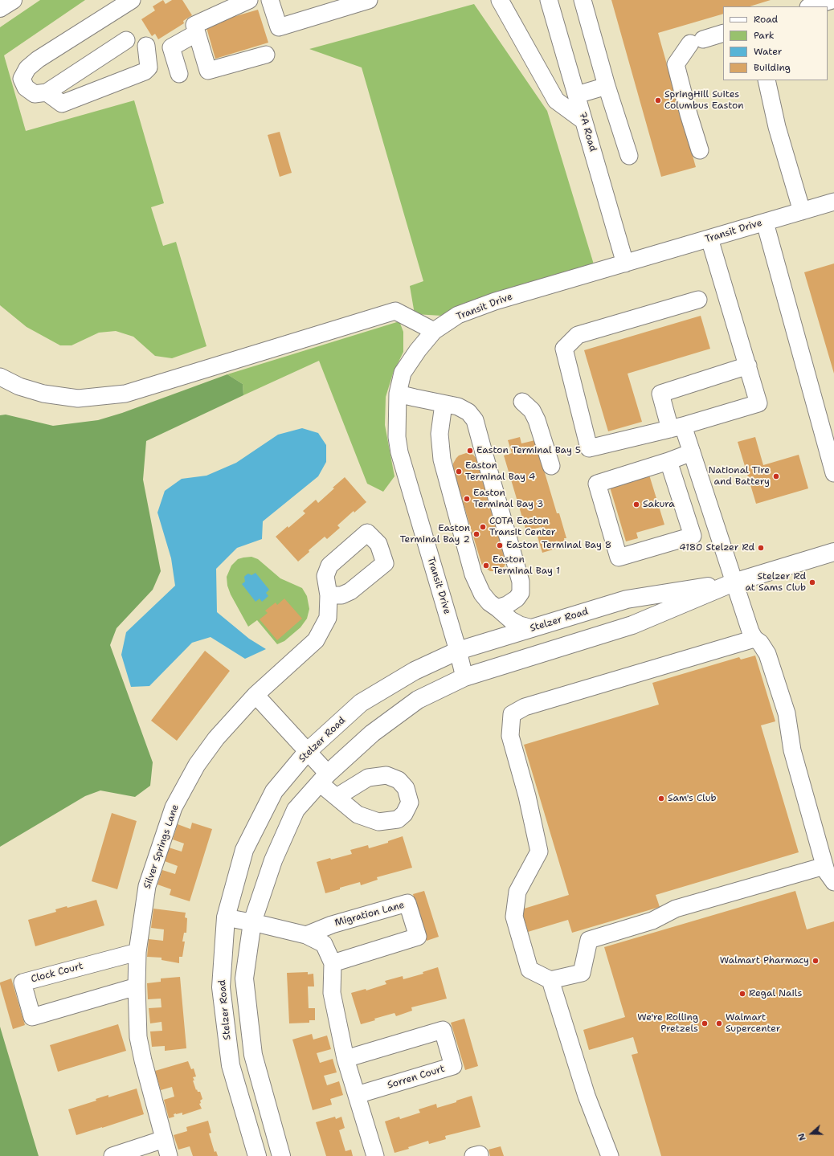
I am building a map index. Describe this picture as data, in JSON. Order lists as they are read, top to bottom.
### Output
{
  "streets": {
    "main road": ["Stelzer Road"],
    "street": [
      "7A Road",
      "Transit Drive",
      "Silver Springs Lane",
      "Migration Lane",
      "Clock Court",
      "Sorren Court"
    ]
  },
  "crossings": [
    ["7A Road", "Transit Drive"],
    ["Transit Drive", "Stelzer Road"],
    ["Silver Springs Lane", "Clock Court"]
  ],
  "places": [
    "SpringHill Suites Columbus Easton",
    "Easton Terminal Bay 5",
    "Easton Terminal Bay 4",
    "National Tire and Battery",
    "Easton Terminal Bay 3",
    "Sakura",
    "COTA Easton Transit Center",
    "Easton Terminal Bay 2",
    "Easton Terminal Bay 8",
    "4180 Stelzer Rd",
    "Easton Terminal Bay 1",
    "Stelzer Rd at Sams Club",
    "Sam's Club",
    "Walmart Pharmacy",
    "Regal Nails",
    "We're Rolling Pretzels",
    "Walmart Supercenter"
  ],
  "legend": [
    "Road",
    "Park",
    "Water",
    "Building"
  ],
  "north": "left"
}
